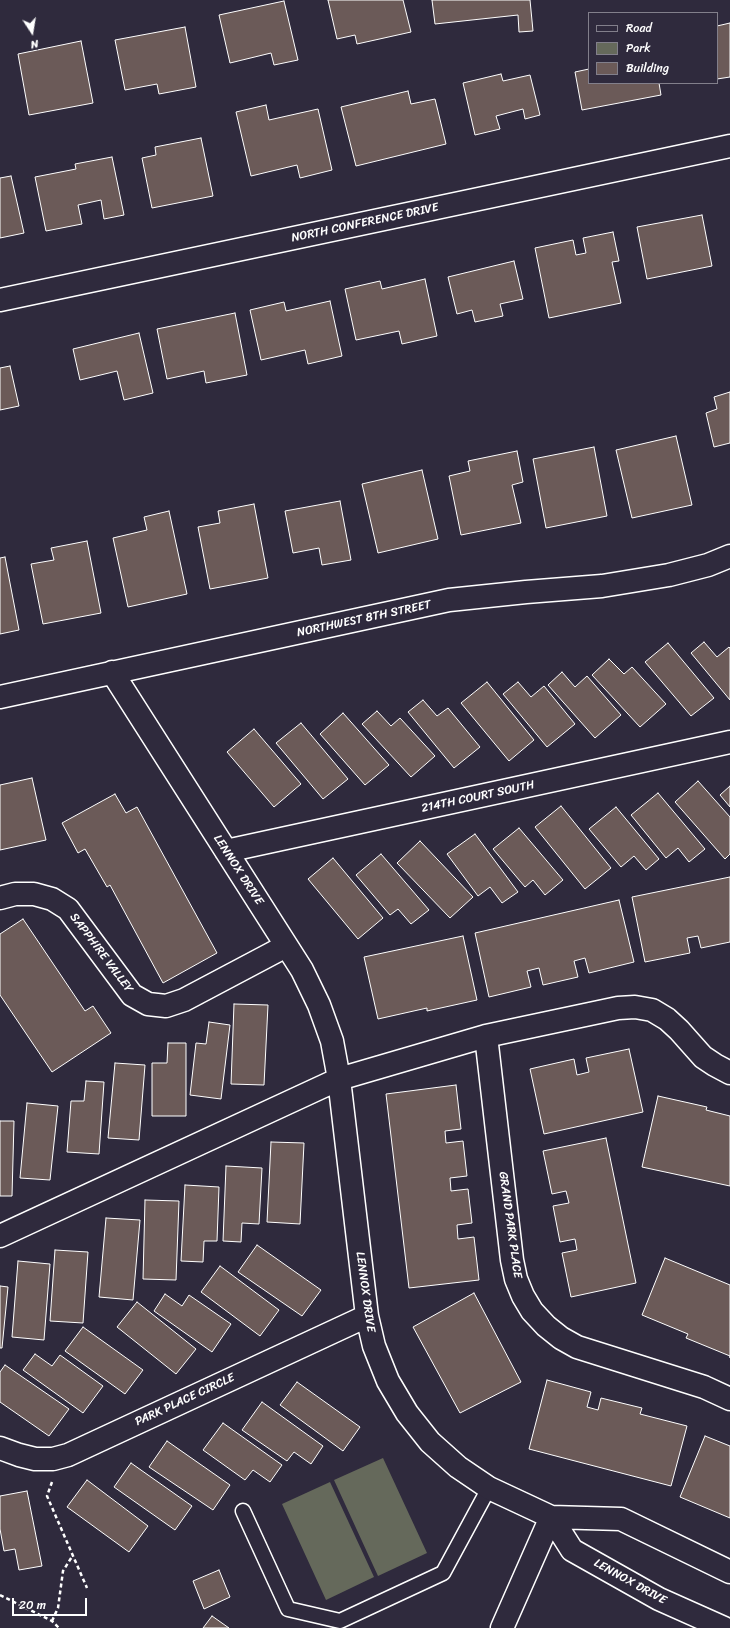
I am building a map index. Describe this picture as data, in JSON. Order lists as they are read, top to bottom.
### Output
{
  "streets": {
    "street": [
      "NORTH CONFERENCE DRIVE",
      "NORTHWEST 8TH STREET",
      "214TH COURT SOUTH",
      "LENNOX DRIVE",
      "SAPPHIRE VALLEY",
      "GRAND PARK PLACE",
      "PARK PLACE CIRCLE"
    ]
  },
  "crossings": [
    ["NORTHWEST 8TH STREET", "LENNOX DRIVE"],
    ["214TH COURT SOUTH", "LENNOX DRIVE"],
    ["LENNOX DRIVE", "SAPPHIRE VALLEY"],
    ["LENNOX DRIVE", "PARK PLACE CIRCLE"]
  ],
  "legend": ["Road", "Park", "Building"],
  "scale_bar": "20 m",
  "north": "bottom"
}
